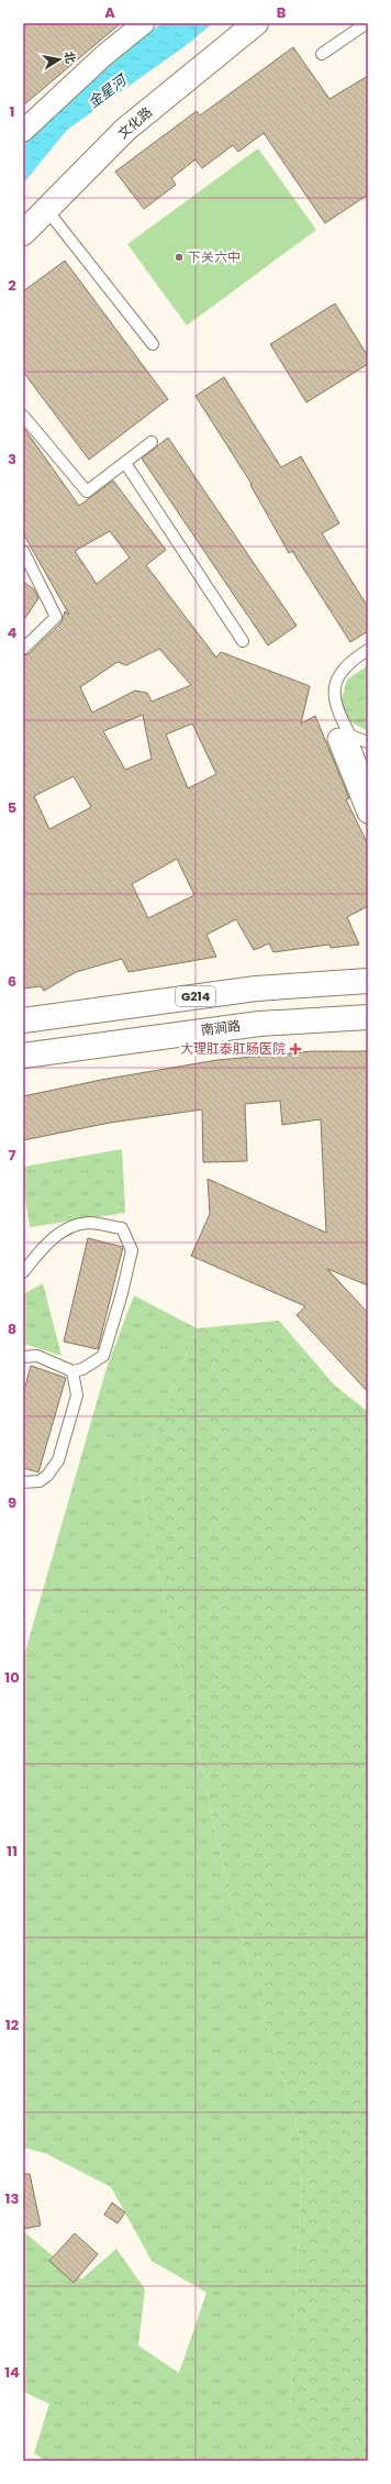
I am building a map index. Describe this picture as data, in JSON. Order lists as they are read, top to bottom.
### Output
{
  "streets": {
    "main road": ["文化路", "G214", "南涧路"]
  },
  "water": ["金星河"],
  "places": {
    "other": ["下关六中"],
    "health": ["大理肛泰肛肠医院"]
  },
  "north": "right",
  "grid": {
    "columns": ["A", "B"],
    "rows": [
      "1",
      "2",
      "3",
      "4",
      "5",
      "6",
      "7",
      "8",
      "9",
      "10",
      "11",
      "12",
      "13",
      "14"
    ]
  }
}
